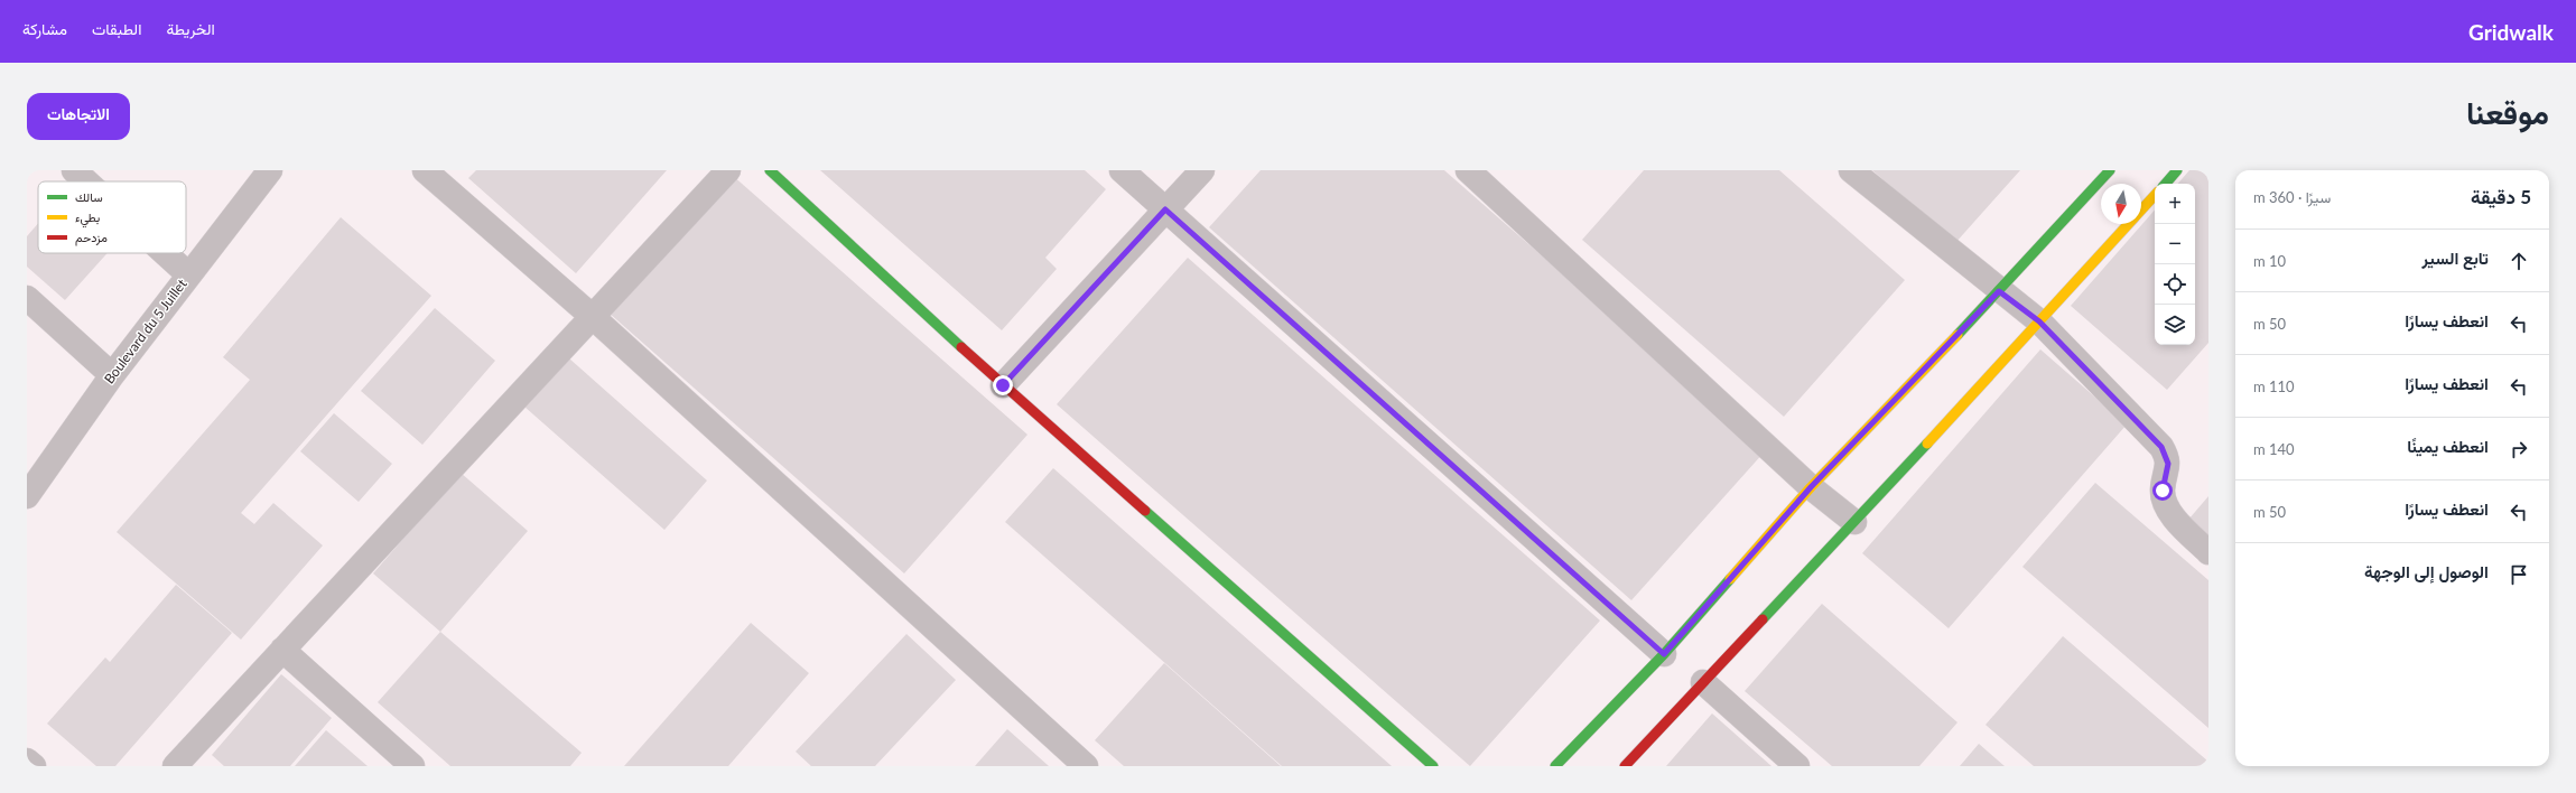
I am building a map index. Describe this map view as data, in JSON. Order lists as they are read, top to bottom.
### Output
{
  "streets": {
    "street": ["Boulevard du 5 Juillet"]
  },
  "legend": ["سالك", "بطيء", "مزدحم"],
  "north": "bottom",
  "page": {
    "header": "Gridwalk",
    "nav": ["الخريطة", "الطبقات", "مشاركة"],
    "title": "موقعنا",
    "buttons": "الاتجاهات",
    "heading": ["5 دقيقة", "سيرًا · 360 m"],
    "map_buttons": ["+", "−"],
    "list": [
      ["تابع السير", "10 m"],
      ["انعطف يسارًا", "50 m"],
      ["انعطف يسارًا", "110 m"],
      ["انعطف يمينًا", "140 m"],
      ["انعطف يسارًا", "50 m"],
      "الوصول إلى الوجهة"
    ]
  }
}
